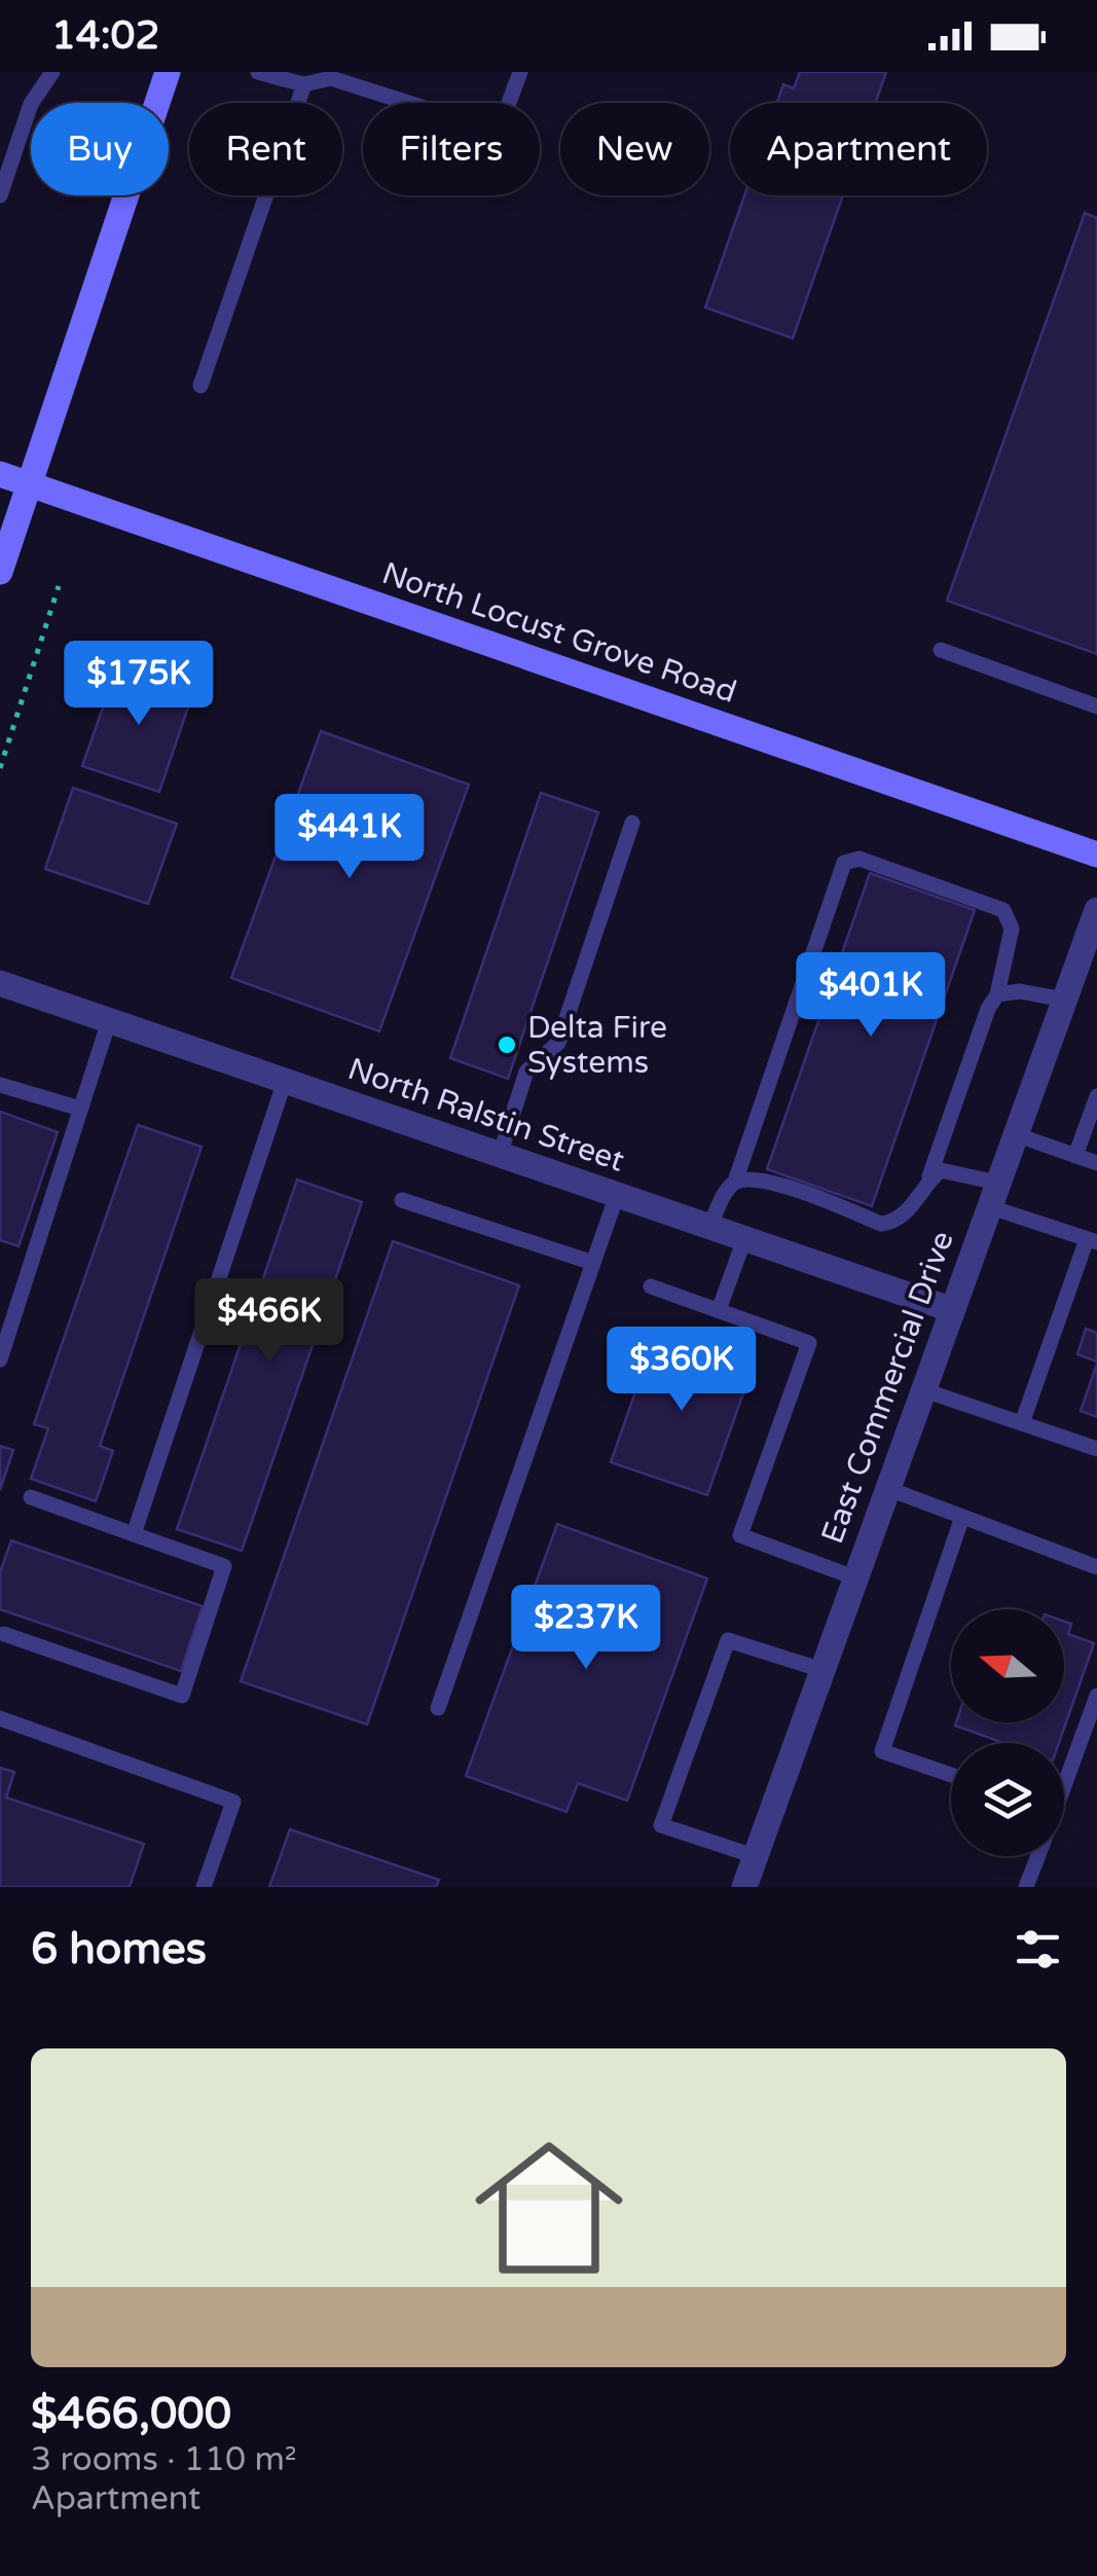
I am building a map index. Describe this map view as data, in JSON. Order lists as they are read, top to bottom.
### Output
{
  "streets": {
    "main road": ["North Locust Grove Road"],
    "street": ["North Ralstin Street", "East Commercial Drive"]
  },
  "crossings": [
    ["North Ralstin Street", "East Commercial Drive"]
  ],
  "places": ["Delta Fire Systems"],
  "north": "left",
  "page": {
    "status": "14:02",
    "chip": [
      "Buy",
      "Rent",
      "Filters",
      "New",
      "Apartment"
    ],
    "price": [
      "$175K",
      "$441K",
      "$401K",
      "$466K",
      "$360K",
      "$237K"
    ],
    "heading": "6 homes",
    "list": [
      {
        "name": "$466,000",
        "note": "3 rooms · 110 m² · Apartment"
      }
    ]
  }
}
